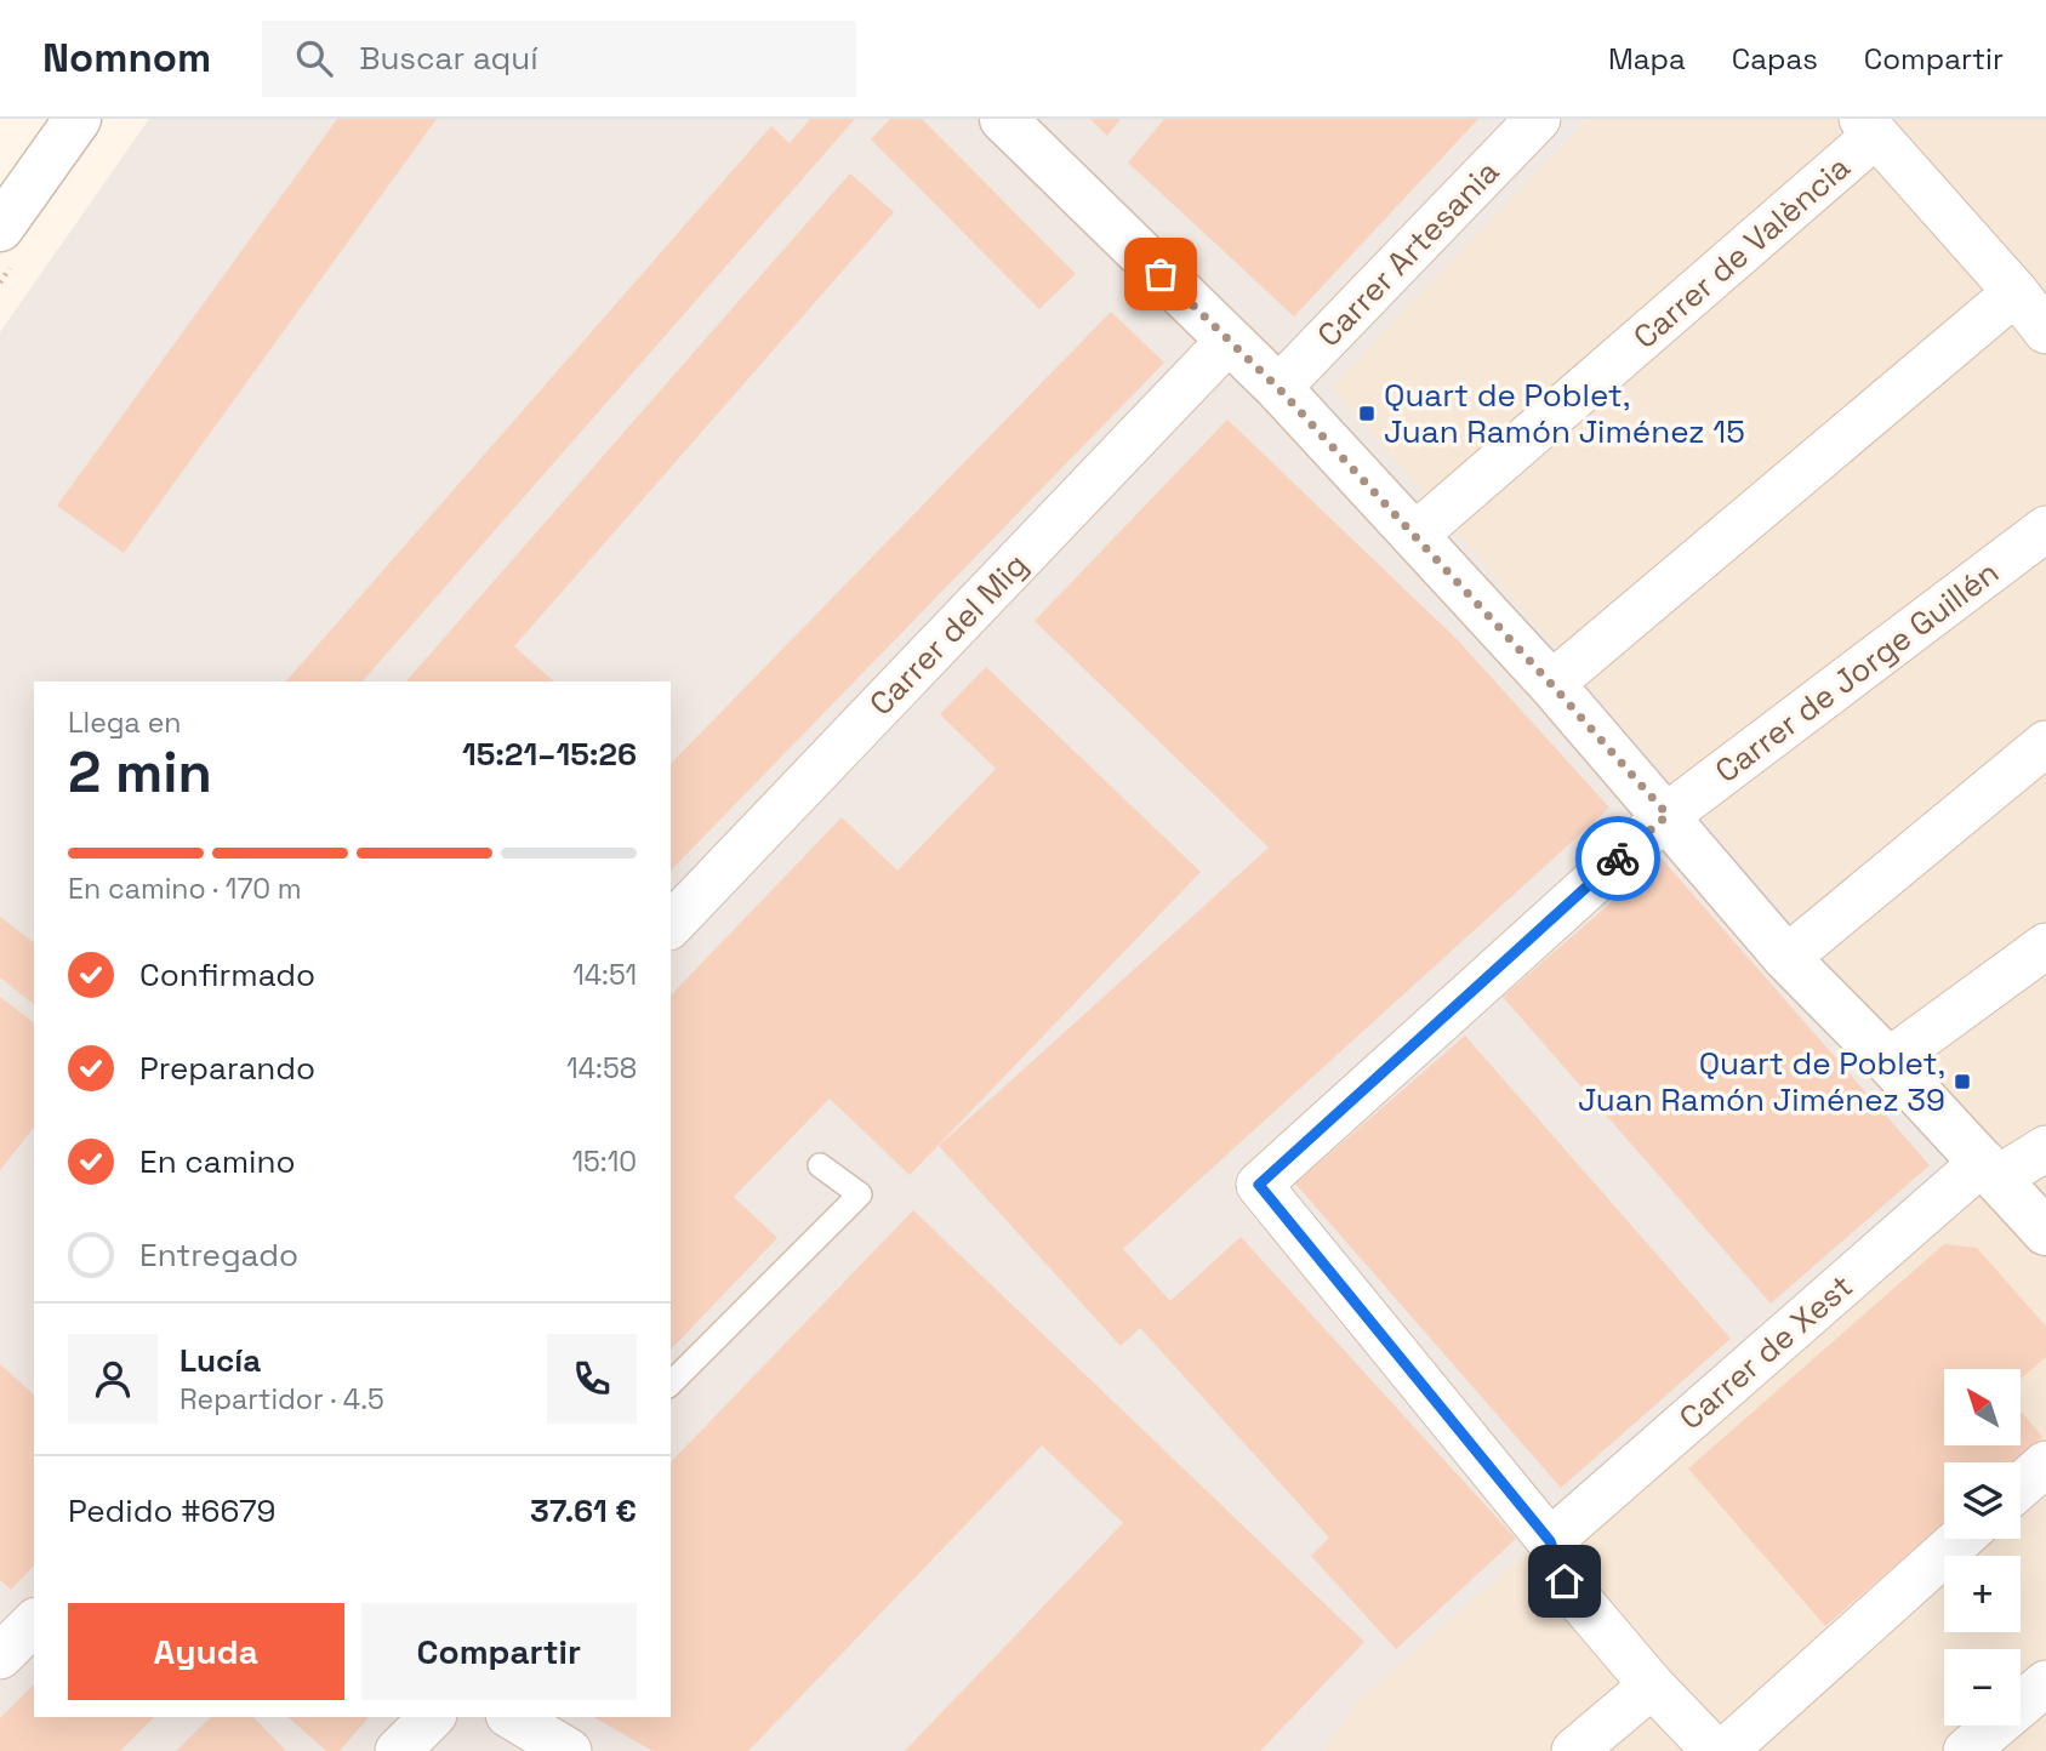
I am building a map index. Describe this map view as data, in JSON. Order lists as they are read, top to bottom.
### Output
{
  "streets": {
    "street": [
      "Carrer de València",
      "Carrer Artesania",
      "Carrer del Mig",
      "Carrer de Jorge Guillén",
      "Carrer de Xest"
    ]
  },
  "crossings": [
    ["Carrer de Jorge Guillén", "Carrer de Xest"]
  ],
  "places": {
    "transit": ["Quart de Poblet, Juan Ramón Jiménez 15", "Quart de Poblet, Juan Ramón Jiménez 39"]
  },
  "north": "top left",
  "page": {
    "header": "Nomnom",
    "search": "Buscar aquí",
    "nav": ["Mapa", "Capas", "Compartir"],
    "heading": ["2 min", "Llega en", "15:21–15:26"],
    "panel": [
      "Lucía",
      "Repartidor · 4.5",
      "Pedido #6679",
      "37.61 €"
    ],
    "bar": "En camino · 170 m",
    "list": [
      ["Confirmado", "14:51"],
      ["Preparando", "14:58"],
      ["En camino", "15:10"],
      "Entregado"
    ],
    "map_buttons": ["+", "−"],
    "buttons": ["Ayuda", "Compartir"]
  }
}
